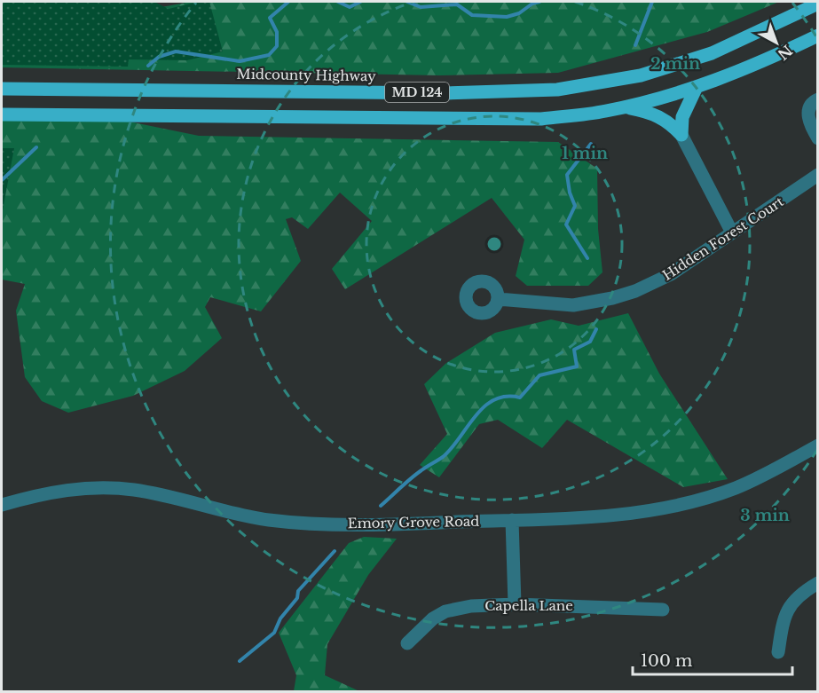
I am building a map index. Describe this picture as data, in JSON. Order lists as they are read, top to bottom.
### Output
{
  "streets": {
    "main road": ["Midcounty Highway", "MD 124"],
    "street": ["Hidden Forest Court", "Emory Grove Road", "Capella Lane"]
  },
  "scale_bar": "100 m",
  "north": "bottom right",
  "rings": ["2 min", "1 min", "3 min"]
}
